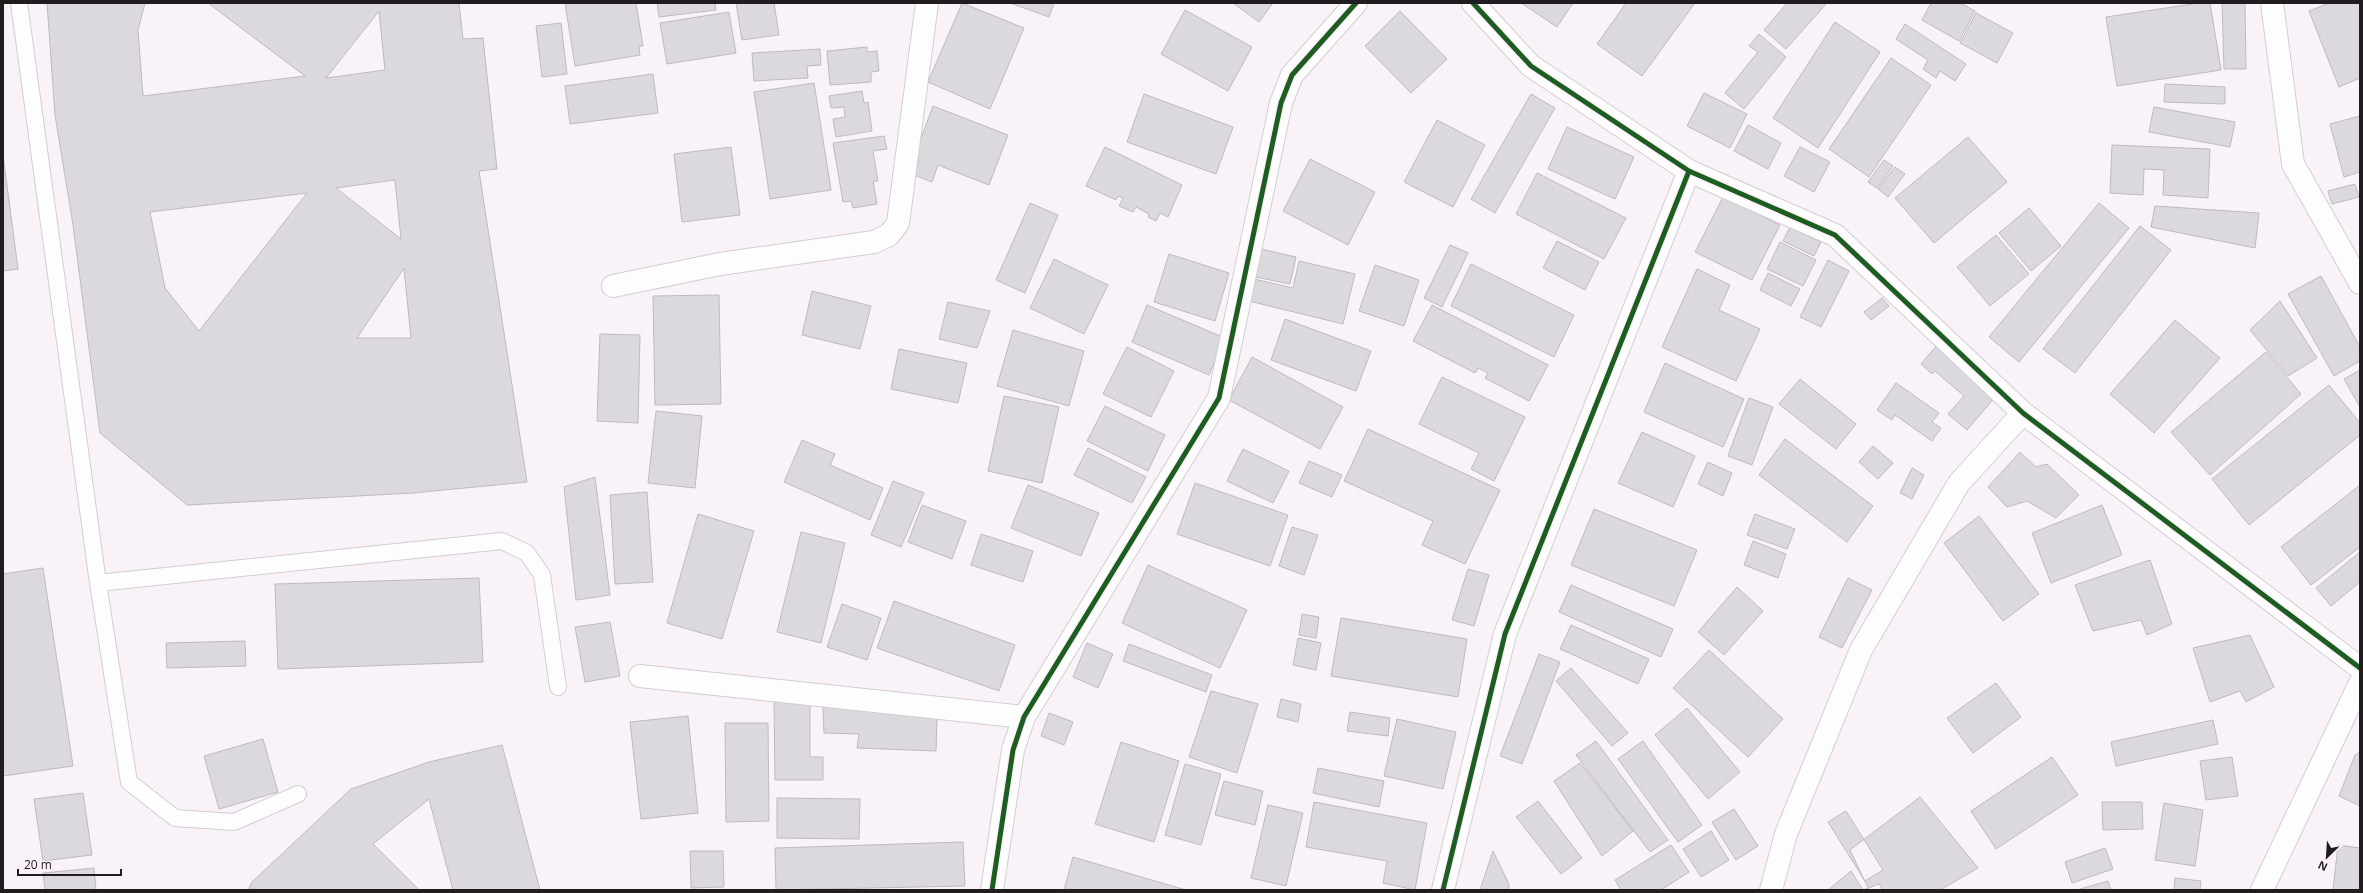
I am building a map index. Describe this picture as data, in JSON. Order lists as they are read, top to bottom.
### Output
{
  "scale_bar": "20 m",
  "north": "bottom left"
}
